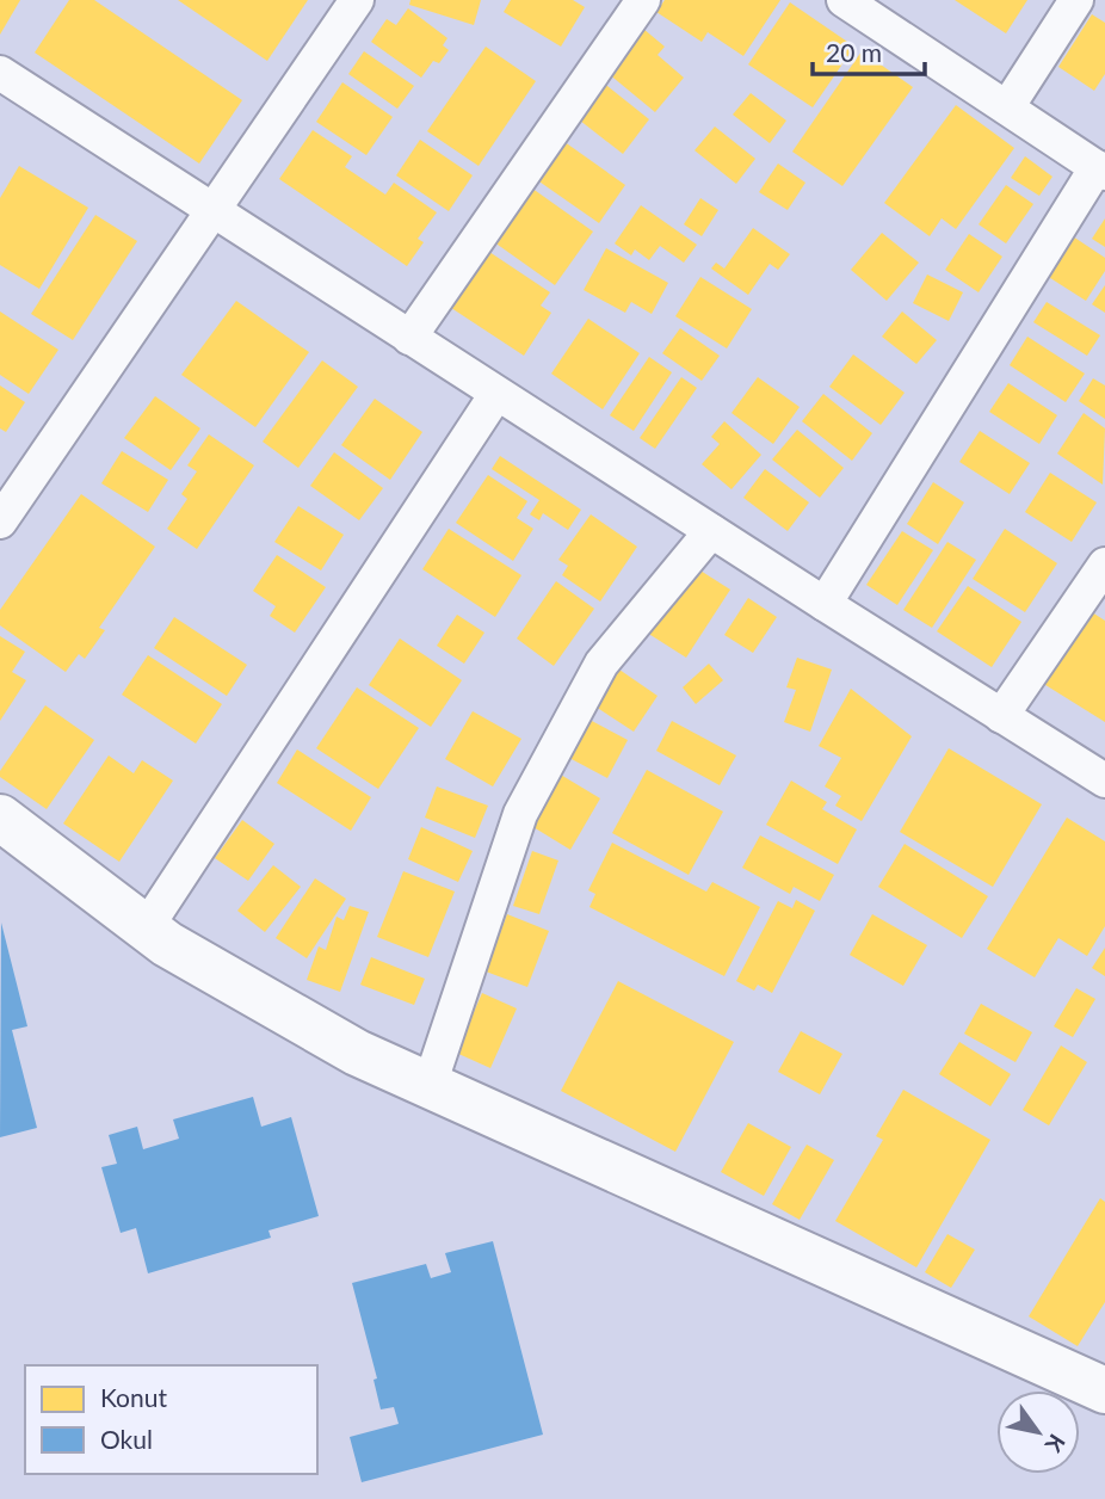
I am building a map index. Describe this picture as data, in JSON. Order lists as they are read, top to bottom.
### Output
{
  "legend": ["Konut", "Okul"],
  "scale_bar": "20 m",
  "north": "bottom right"
}
